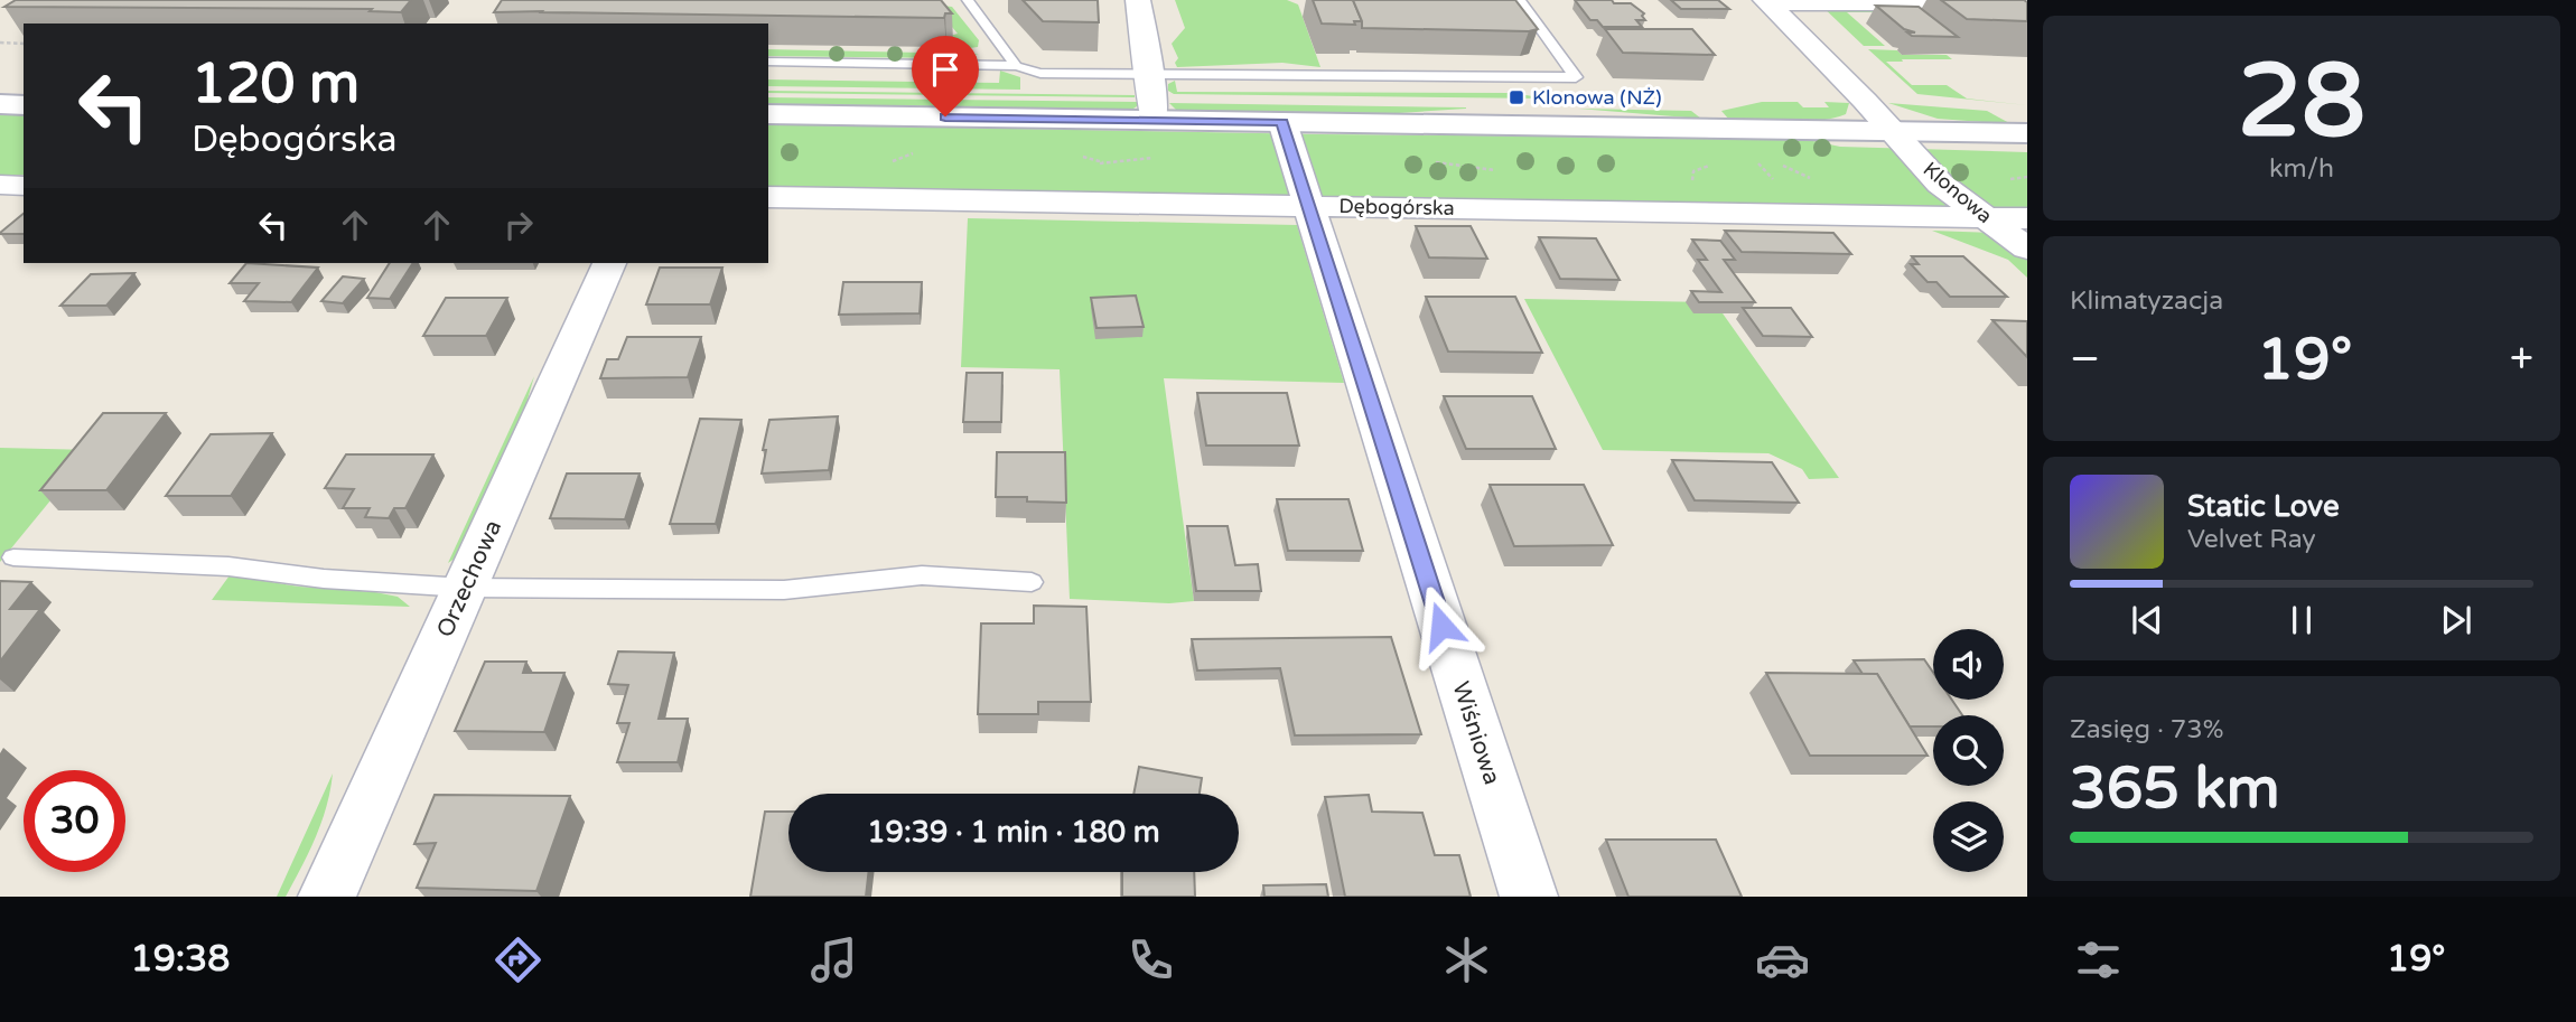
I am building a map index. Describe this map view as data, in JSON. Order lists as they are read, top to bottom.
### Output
{
  "streets": {
    "street": [
      "Klonowa",
      "Dębogórska",
      "Orzechowa",
      "Wiśniowa"
    ]
  },
  "crossings": [
    ["Klonowa", "Dębogórska"],
    ["Dębogórska", "Wiśniowa"]
  ],
  "places": {
    "transit": ["Klonowa (NŻ)"]
  },
  "page": {
    "tile": [
      ["28", "km/h"],
      "Klimatyzacja",
      ["Zasięg · 73%", "365 km"]
    ],
    "turn": ["120 m", "Dębogórska"],
    "heat": ["−", "19°", "+"],
    "song": ["Static Love", "Velvet Ray"],
    "limit": "30",
    "trip": "19:39 · 1 min · 180 m",
    "tabs": ["19:38", "19°"]
  }
}
